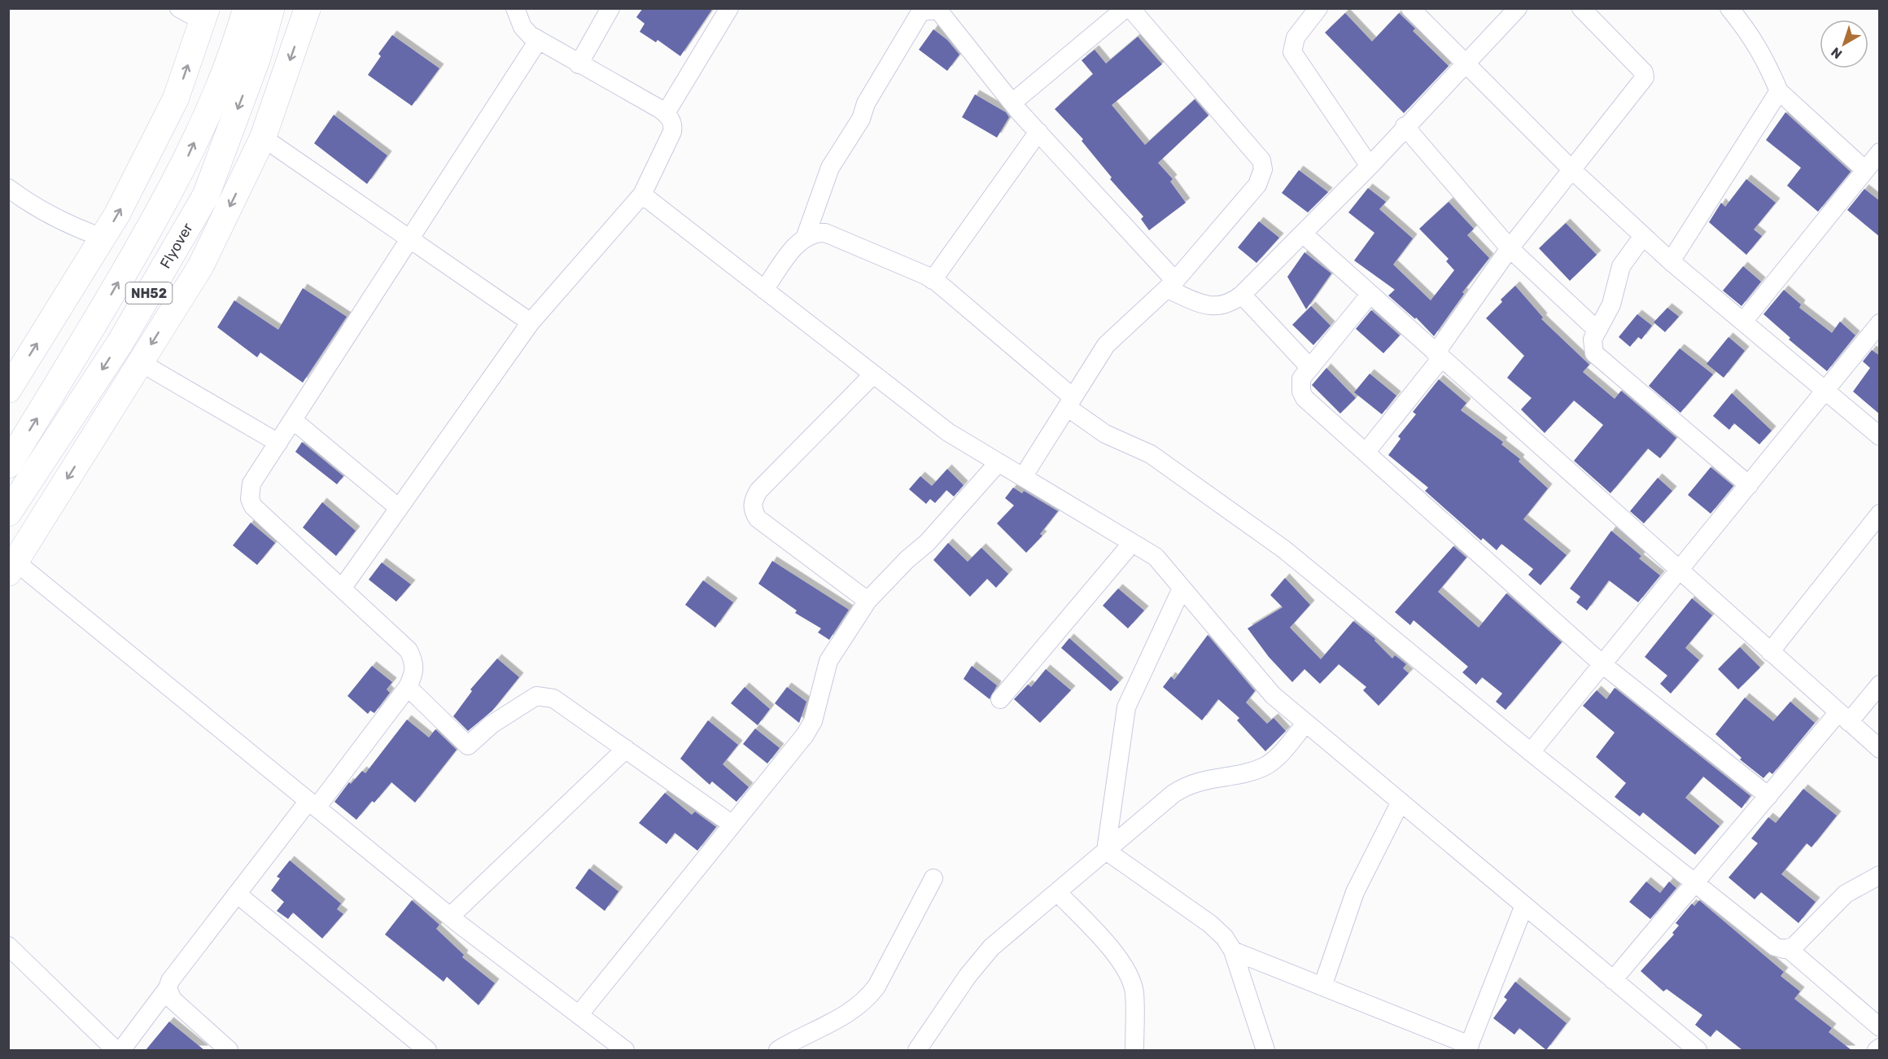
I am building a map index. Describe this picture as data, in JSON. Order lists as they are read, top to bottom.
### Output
{
  "streets": {
    "highway": ["Flyover", "NH52"]
  },
  "north": "bottom left"
}
